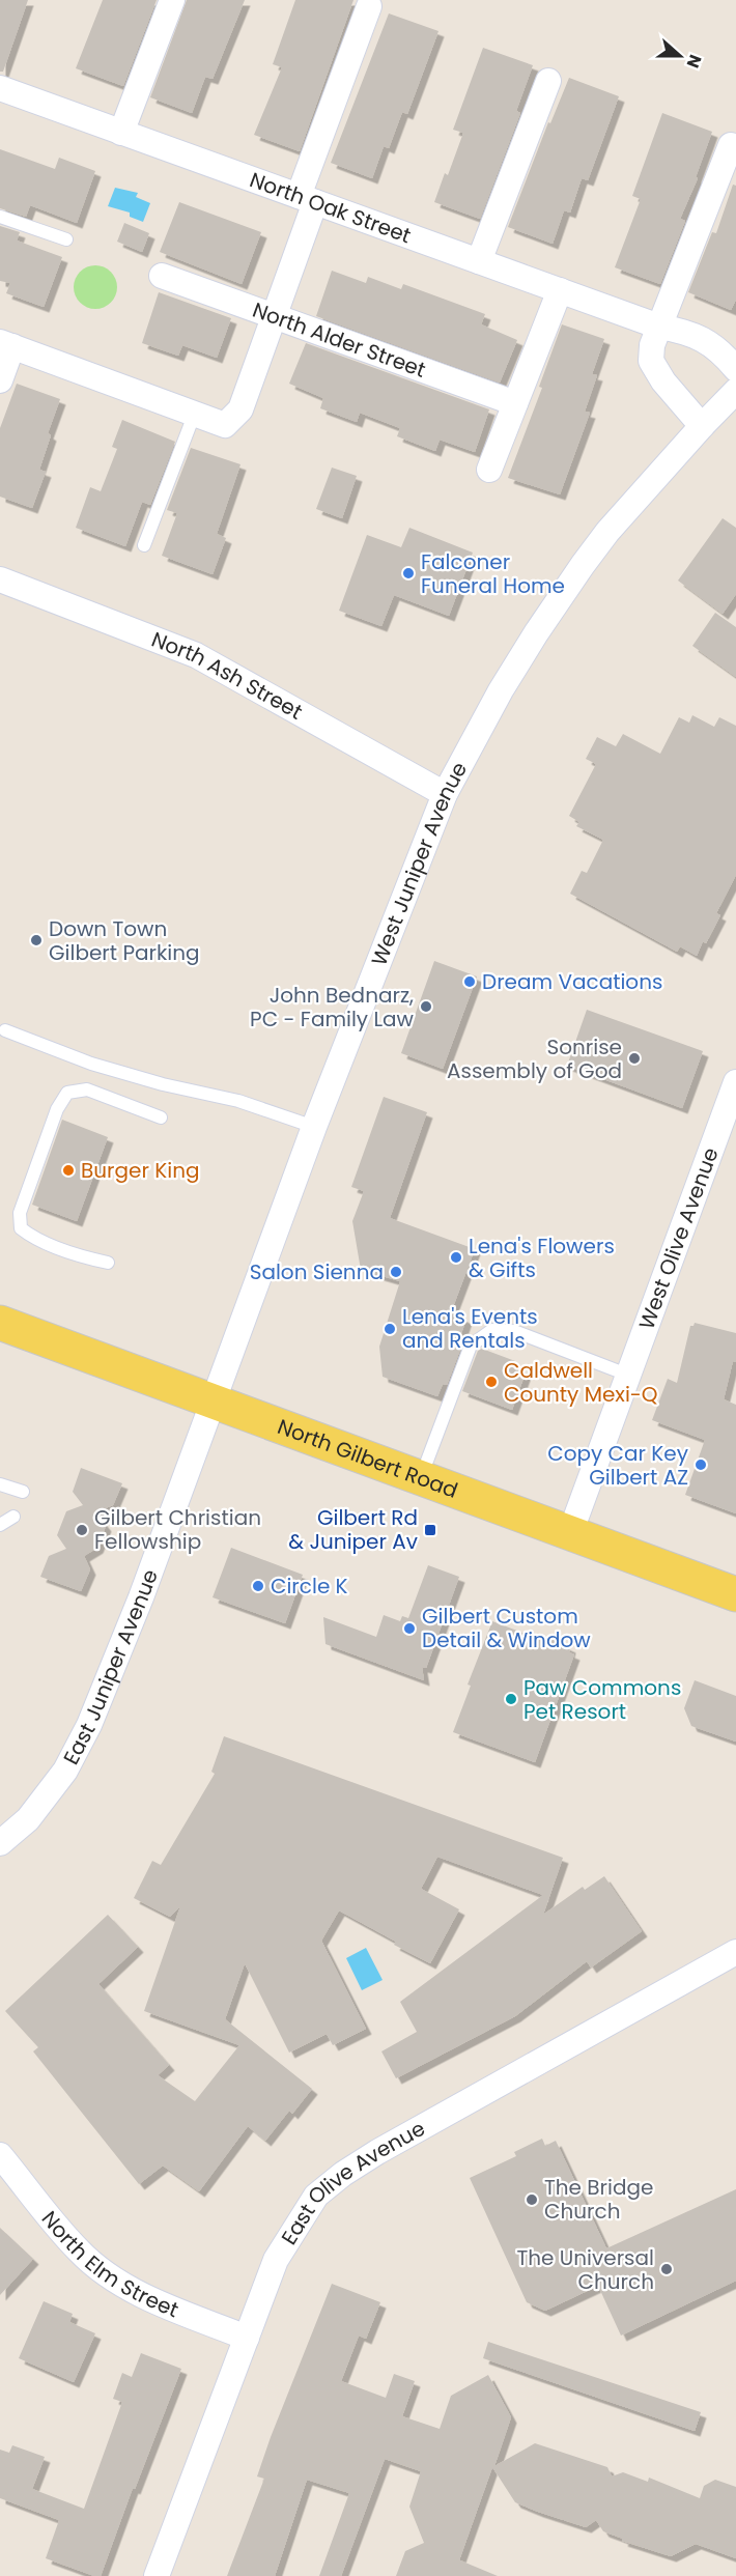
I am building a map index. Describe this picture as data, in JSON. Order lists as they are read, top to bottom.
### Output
{
  "streets": {
    "main road": ["North Gilbert Road"],
    "street": [
      "North Oak Street",
      "North Alder Street",
      "North Ash Street",
      "West Juniper Avenue",
      "West Olive Avenue",
      "East Juniper Avenue",
      "East Olive Avenue",
      "North Elm Street"
    ]
  },
  "crossings": [
    ["North Ash Street", "West Juniper Avenue"],
    ["West Juniper Avenue", "North Gilbert Road"],
    ["West Juniper Avenue", "East Juniper Avenue"],
    ["West Olive Avenue", "North Gilbert Road"],
    ["North Gilbert Road", "East Juniper Avenue"],
    ["East Olive Avenue", "North Elm Street"]
  ],
  "places": {
    "other": [
      "Falconer Funeral Home",
      "Down Town Gilbert Parking",
      "Dream Vacations",
      "John Bednarz, PC - Family Law",
      "Sonrise Assembly of God",
      "Burger King",
      "Lena's Flowers & Gifts",
      "Salon Sienna",
      "Lena's Events and Rentals",
      "Caldwell County Mexi-Q",
      "Copy Car Key Gilbert AZ",
      "Gilbert Christian Fellowship",
      "Circle K",
      "Gilbert Custom Detail & Window",
      "Paw Commons Pet Resort",
      "The Bridge Church",
      "The Universal Church"
    ],
    "transit": ["Gilbert Rd & Juniper Av"]
  },
  "north": "right"
}
